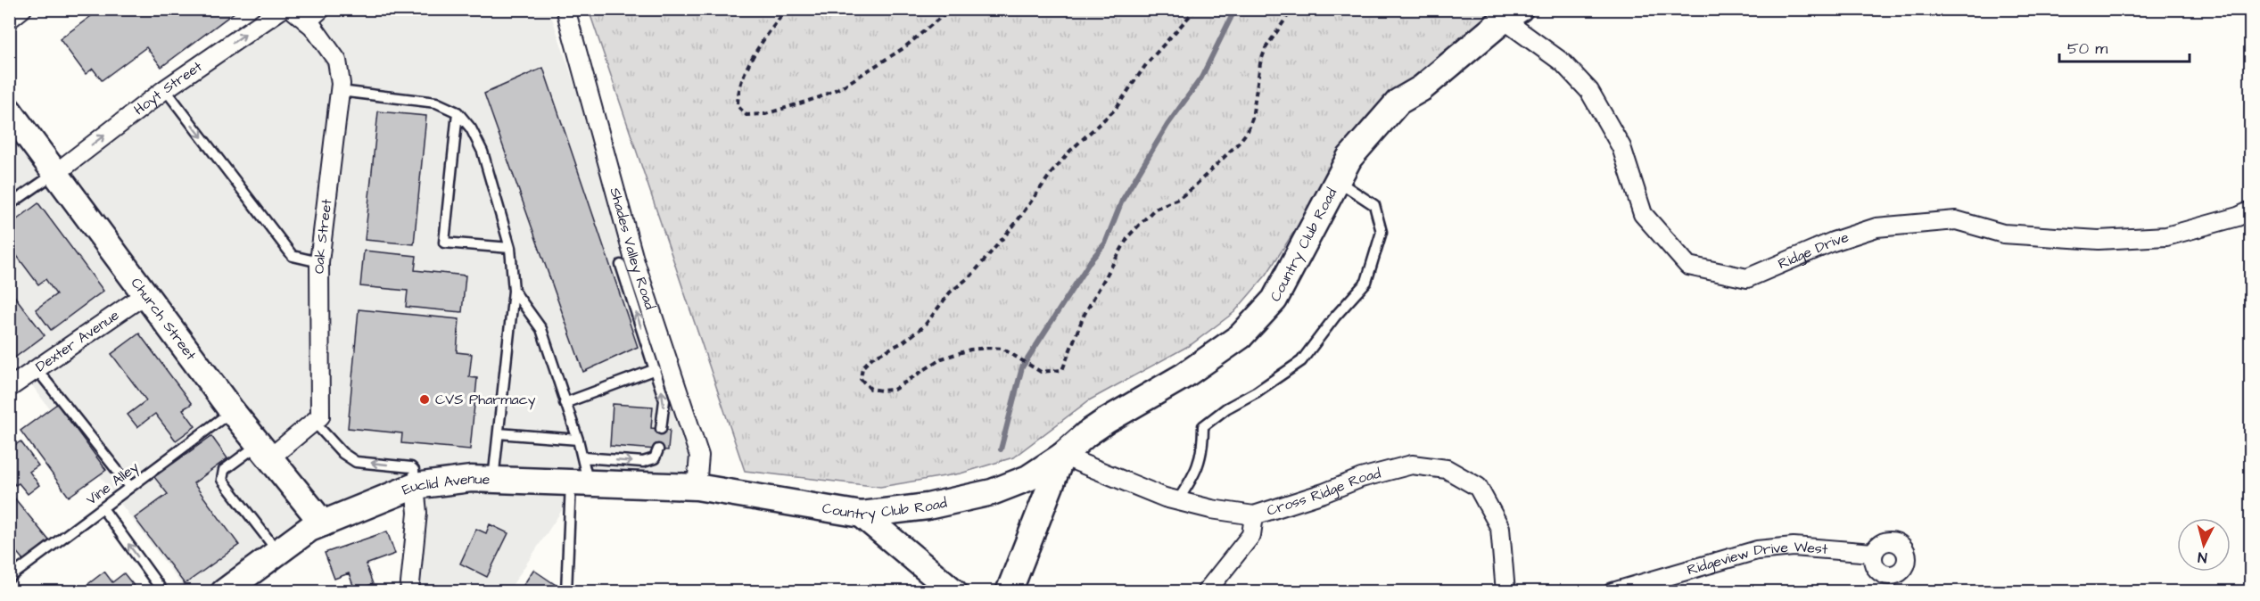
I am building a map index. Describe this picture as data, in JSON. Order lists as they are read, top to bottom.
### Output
{
  "streets": {
    "street": [
      "Hoyt Street",
      "Oak Street",
      "Country Club Road",
      "Shades Valley Road",
      "Ridge Drive",
      "Church Street",
      "Dexter Avenue",
      "Euclid Avenue",
      "Cross Ridge Road",
      "Ridgeview Drive West"
    ],
    "lane": ["Vine Alley"]
  },
  "crossings": [
    ["Hoyt Street", "Church Street"],
    ["Country Club Road", "Shades Valley Road"],
    ["Country Club Road", "Ridge Drive"],
    ["Country Club Road", "Euclid Avenue"],
    ["Country Club Road", "Cross Ridge Road"],
    ["Shades Valley Road", "Euclid Avenue"],
    ["Church Street", "Dexter Avenue"],
    ["Church Street", "Vine Alley"],
    ["Church Street", "Euclid Avenue"]
  ],
  "one_way": ["Hoyt Street"],
  "places": ["CVS Pharmacy"],
  "scale_bar": "50 m",
  "north": "bottom"
}
